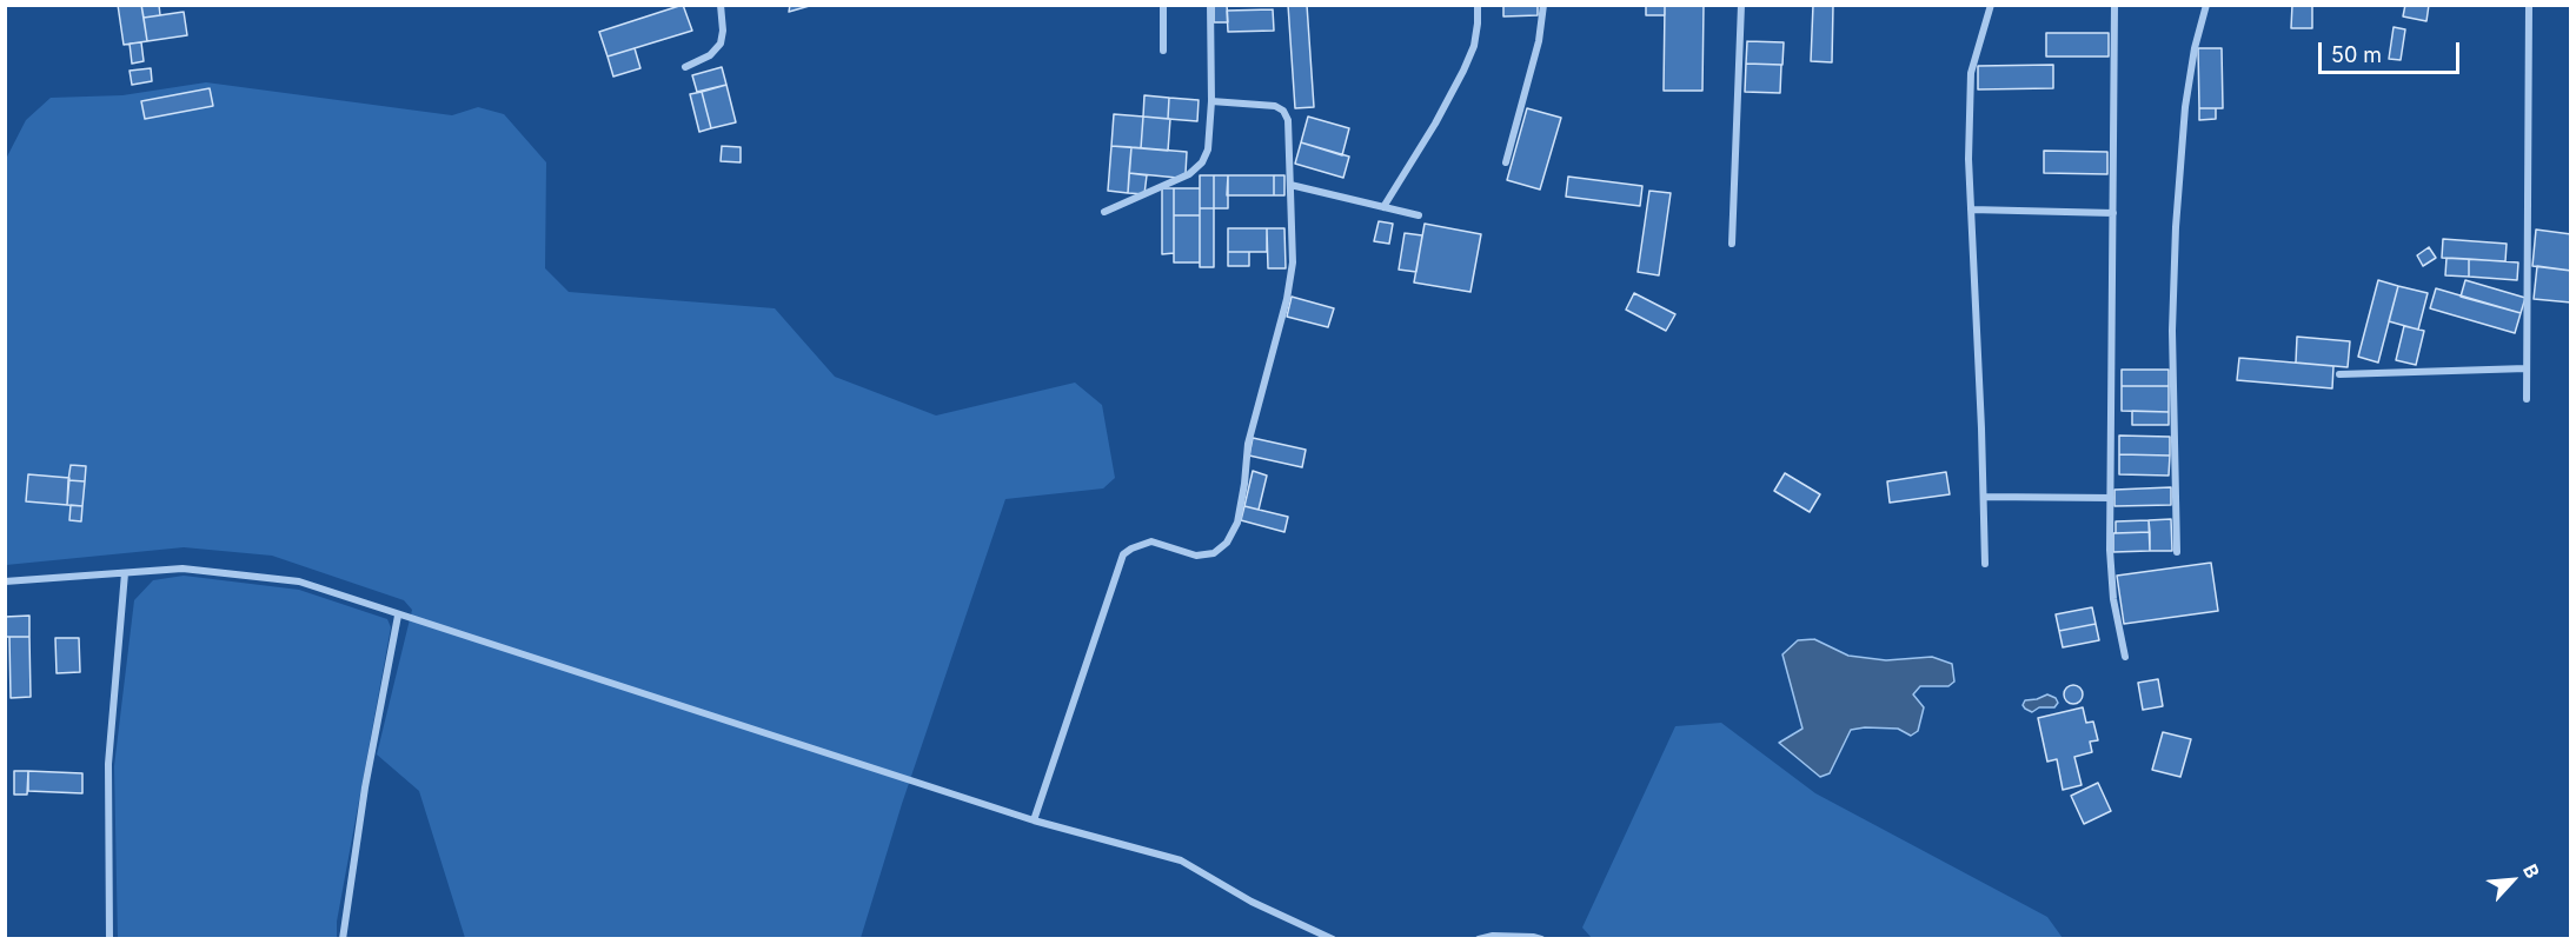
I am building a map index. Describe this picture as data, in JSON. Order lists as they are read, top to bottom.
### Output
{
  "scale_bar": "50 m",
  "north": "top right"
}
